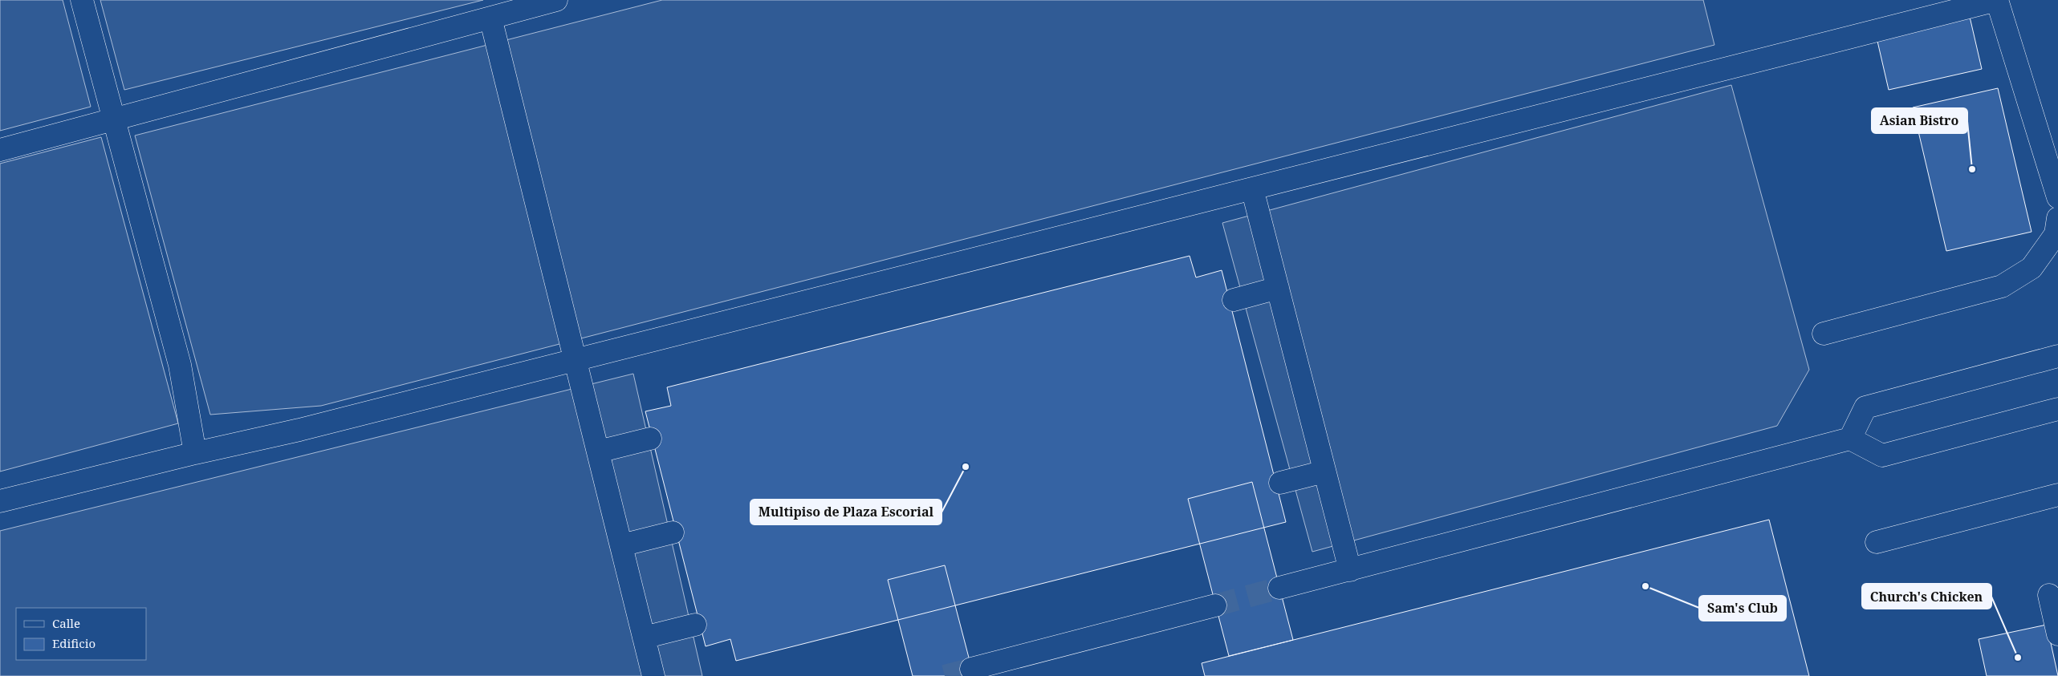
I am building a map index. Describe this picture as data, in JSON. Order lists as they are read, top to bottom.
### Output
{
  "places": [
    "Asian Bistro",
    "Multipiso de Plaza Escorial",
    "Sam's Club",
    "Church's Chicken"
  ],
  "legend": ["Calle", "Edificio"]
}
